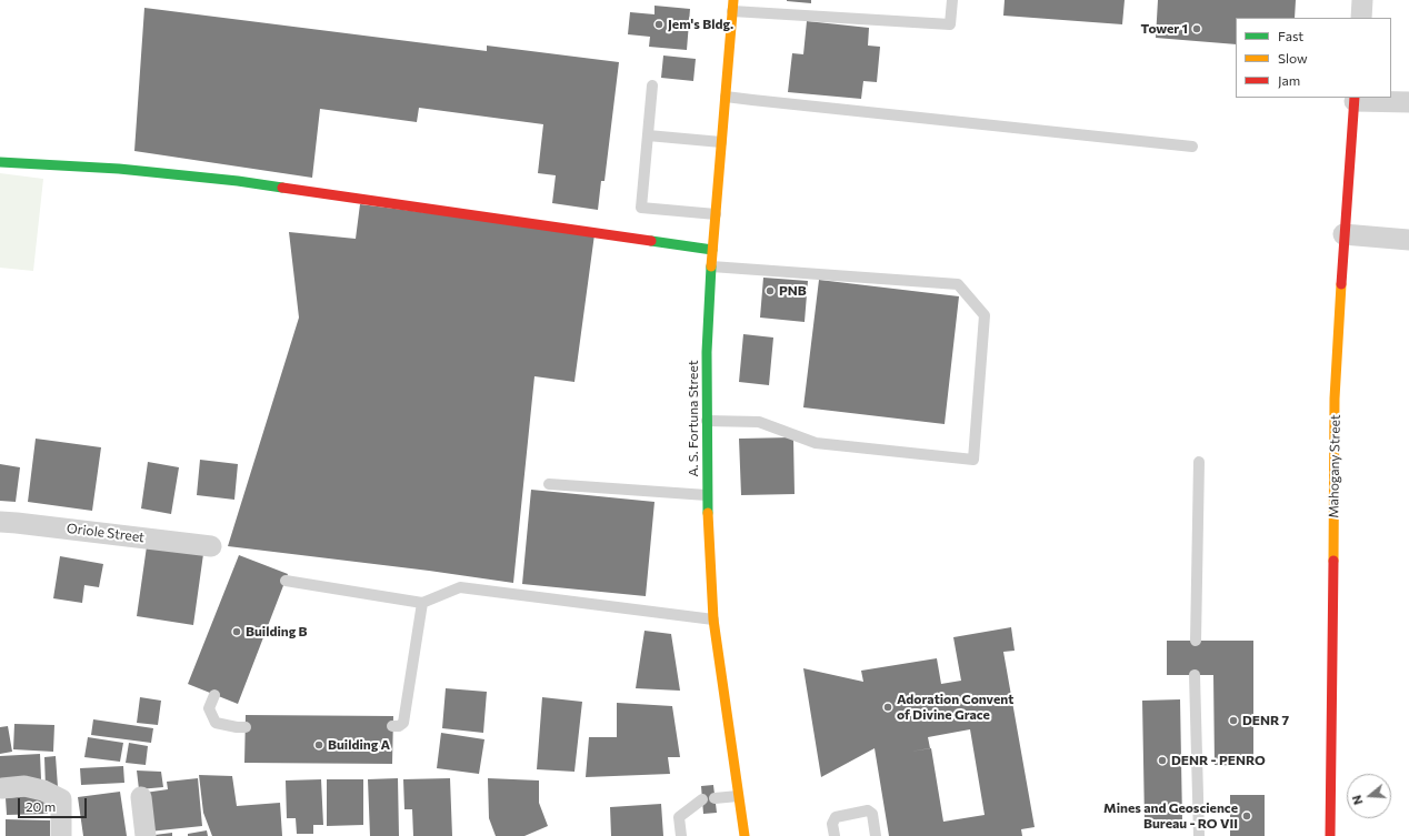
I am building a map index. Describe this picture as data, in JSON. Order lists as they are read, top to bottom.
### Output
{
  "streets": {
    "street": ["A. S. Fortuna Street", "Mahogany Street", "Oriole Street"]
  },
  "places": [
    "Jem's Bldg.",
    "Tower 1",
    "PNB",
    "Building B",
    "Adoration Convent of Divine Grace",
    "DENR 7",
    "Building A",
    "DENR - PENRO",
    "Mines and Geoscience Bureau - RO VII"
  ],
  "legend": ["Fast", "Slow", "Jam"],
  "scale_bar": "20 m",
  "north": "left"
}
